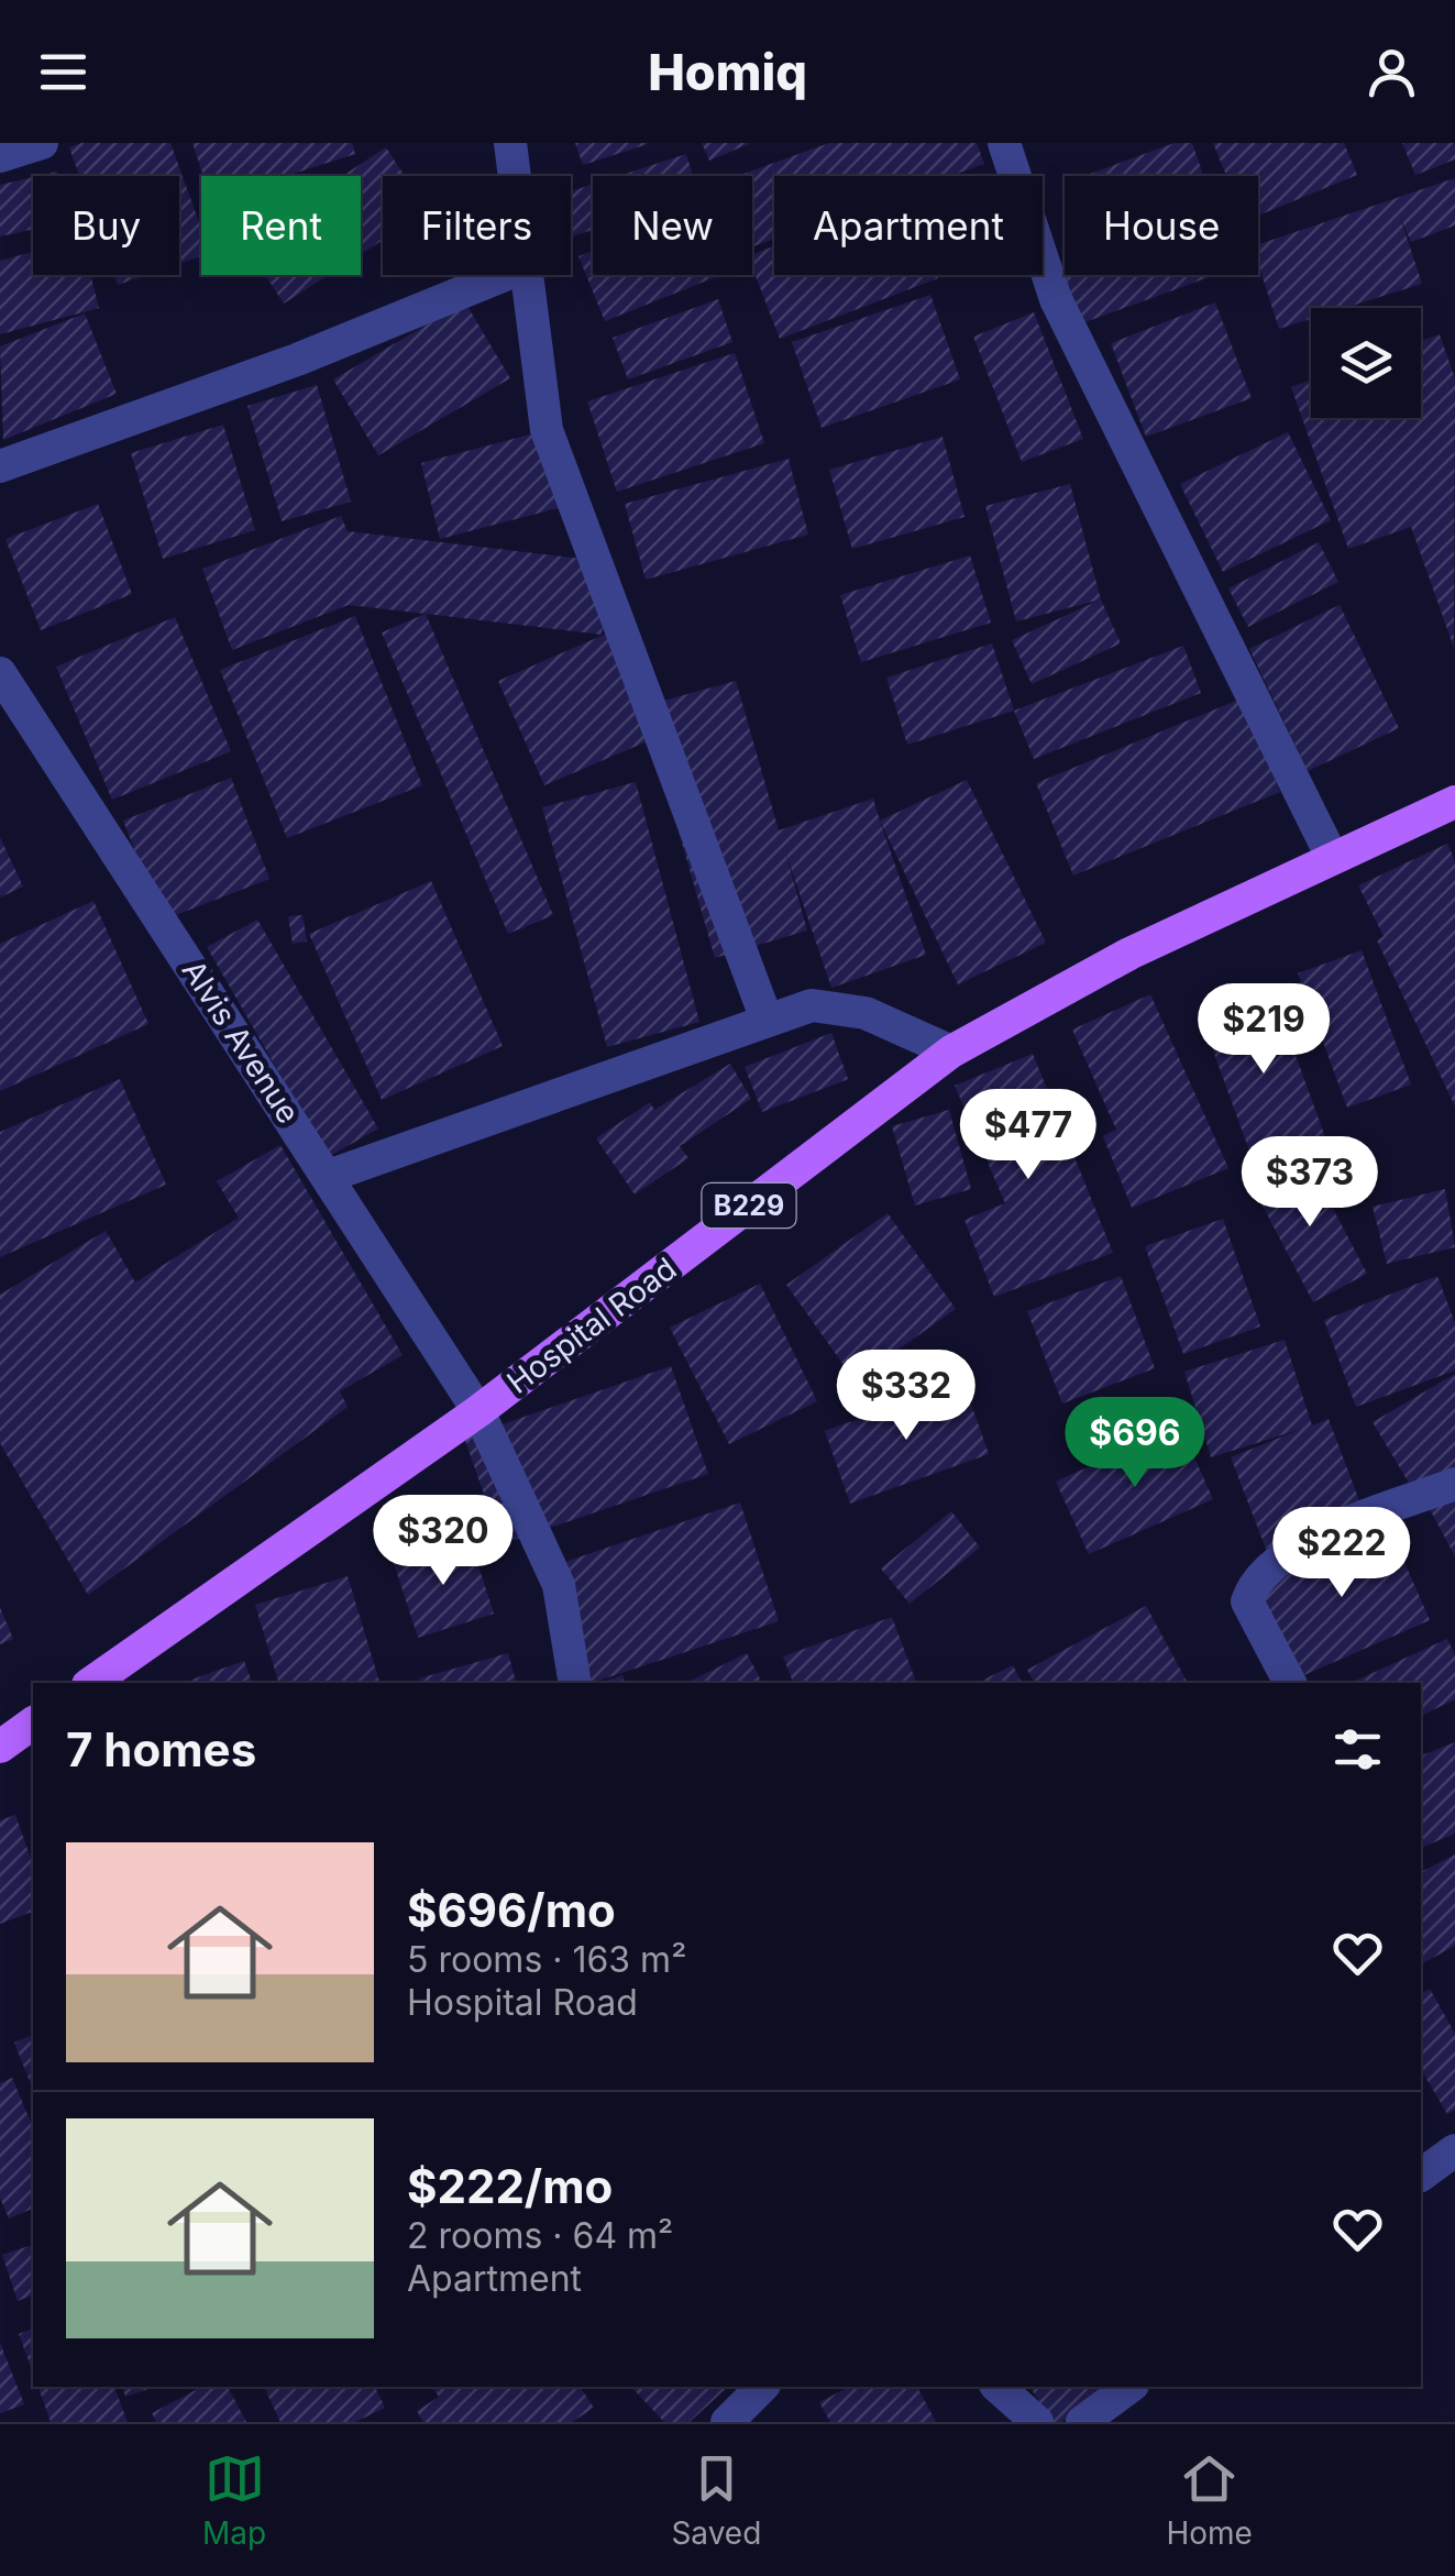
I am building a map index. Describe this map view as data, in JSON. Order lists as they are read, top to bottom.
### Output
{
  "streets": {
    "main road": ["B229", "Hospital Road"],
    "street": ["Alvis Avenue"]
  },
  "crossings": [
    ["Alvis Avenue", "Hospital Road"]
  ],
  "page": {
    "header": "Homiq",
    "chip": [
      "Buy",
      "Rent",
      "Filters",
      "New",
      "Apartment",
      "House"
    ],
    "price": [
      "$219",
      "$477",
      "$373",
      "$332",
      "$696",
      "$320",
      "$222"
    ],
    "heading": "7 homes",
    "list": [
      {
        "name": "$696/mo",
        "note": "5 rooms · 163 m² · Hospital Road"
      },
      {
        "name": "$222/mo",
        "note": "2 rooms · 64 m² · Apartment"
      }
    ],
    "tabs": ["Map", "Saved", "Home"]
  }
}
